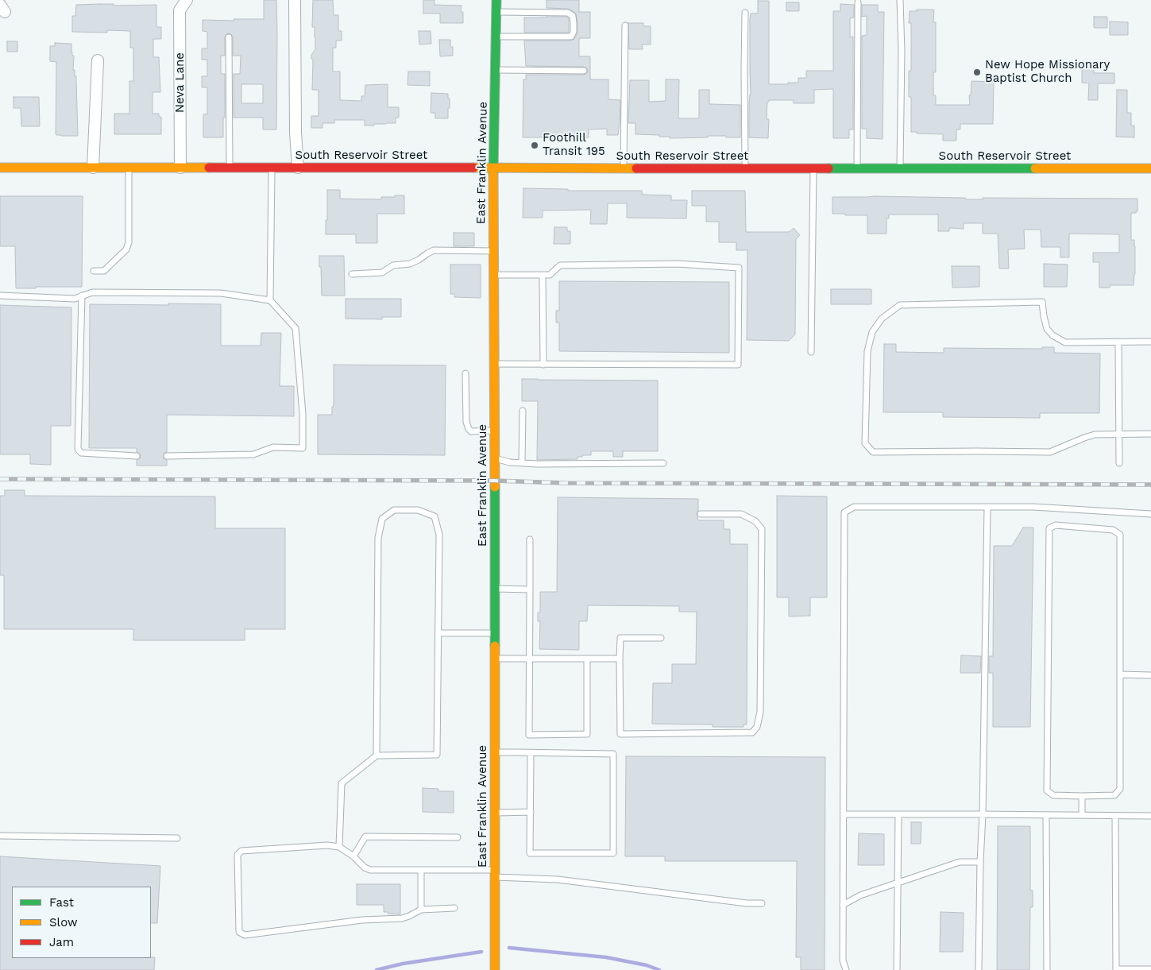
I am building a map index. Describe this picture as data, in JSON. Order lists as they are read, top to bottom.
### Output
{
  "streets": {
    "main road": ["South Reservoir Street", "East Franklin Avenue"],
    "street": ["Neva Lane"]
  },
  "crossings": [
    ["Neva Lane", "South Reservoir Street"],
    ["South Reservoir Street", "East Franklin Avenue"]
  ],
  "places": ["New Hope Missionary Baptist Church", "Foothill Transit 195"],
  "legend": ["Fast", "Slow", "Jam"]
}
